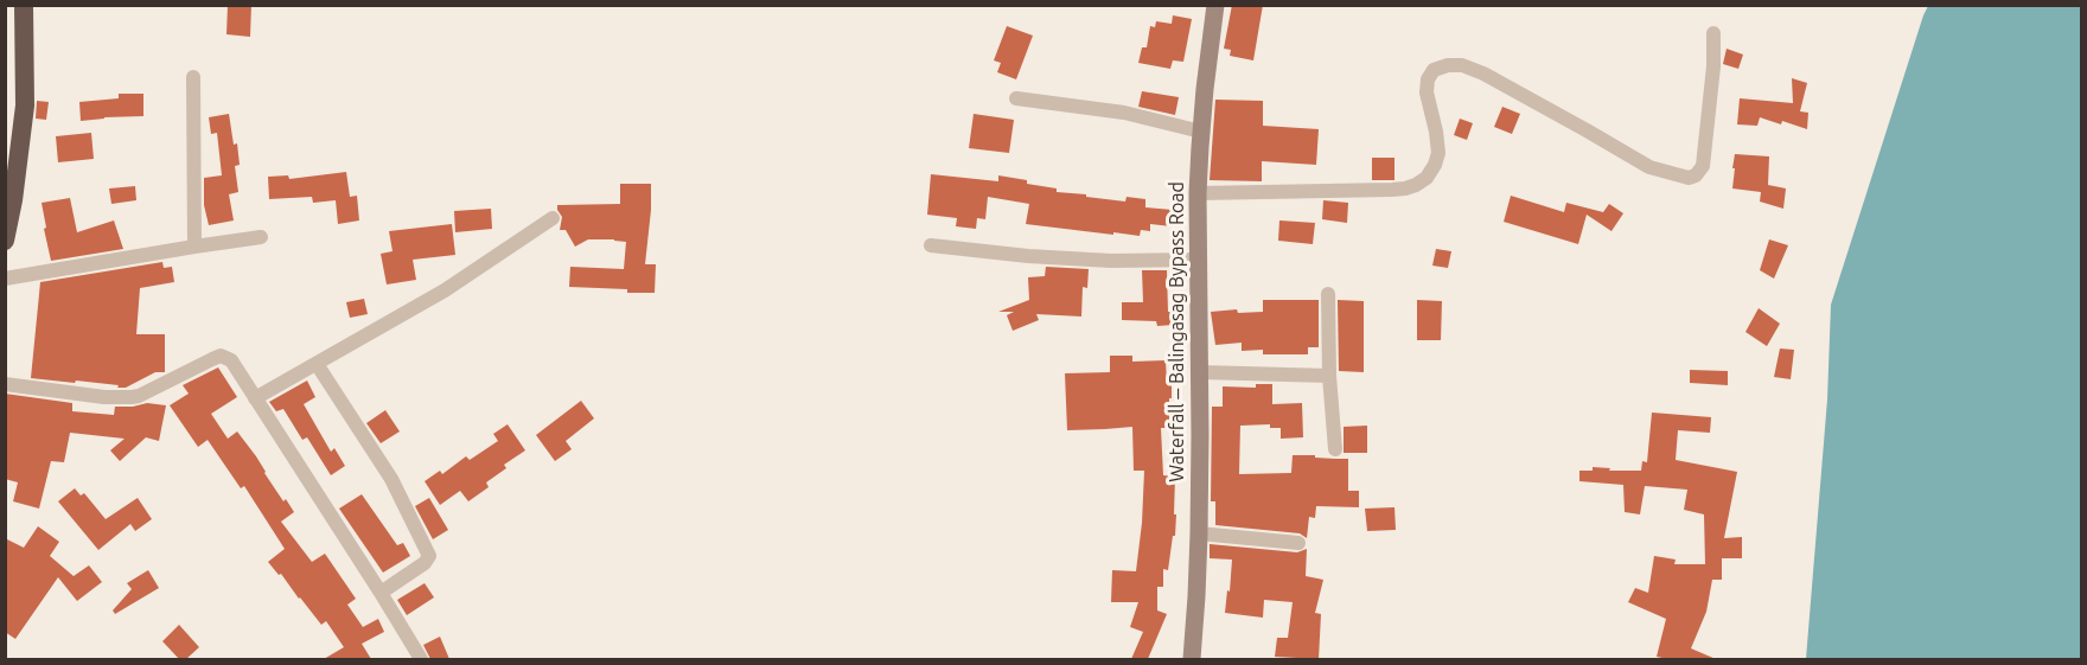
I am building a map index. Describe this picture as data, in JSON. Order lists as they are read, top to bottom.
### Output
{
  "streets": {
    "main road": ["Waterfall ‒ Balingasag Bypass Road"]
  }
}
